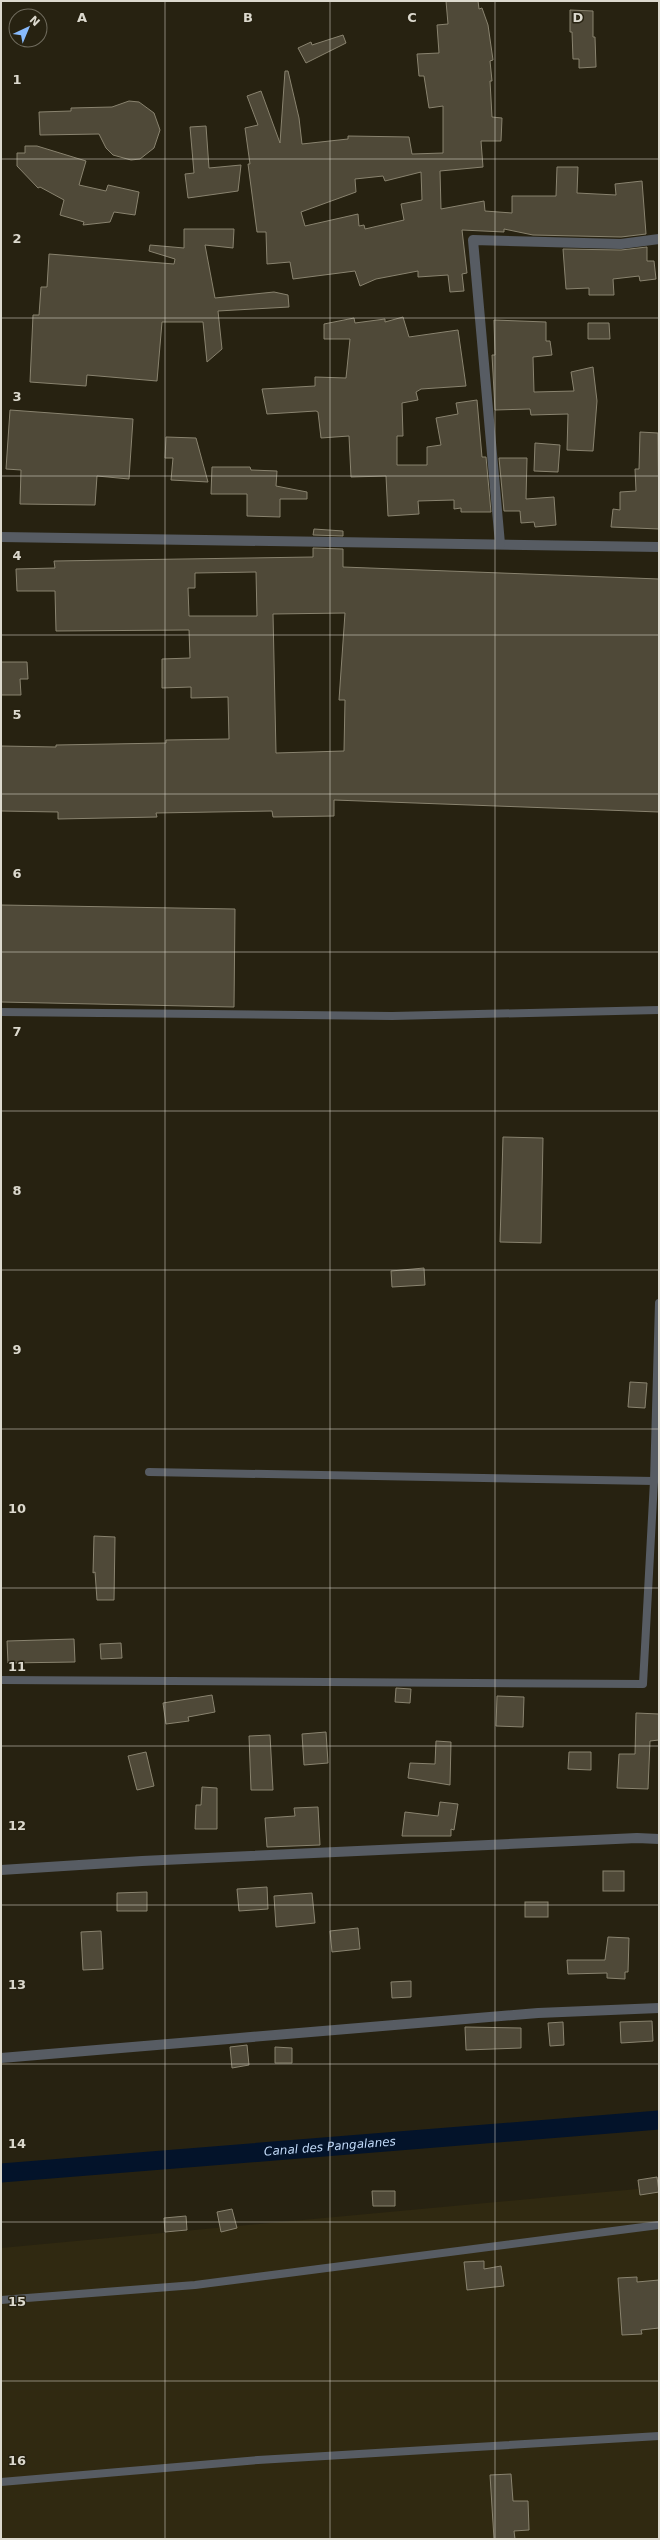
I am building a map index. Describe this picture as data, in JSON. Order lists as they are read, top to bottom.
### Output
{
  "water": ["Canal des Pangalanes"],
  "north": "top right",
  "grid": {
    "columns": [
      "A",
      "B",
      "C",
      "D"
    ],
    "rows": [
      "1",
      "2",
      "3",
      "4",
      "5",
      "6",
      "7",
      "8",
      "9",
      "10",
      "11",
      "12",
      "13",
      "14",
      "15",
      "16"
    ]
  }
}
